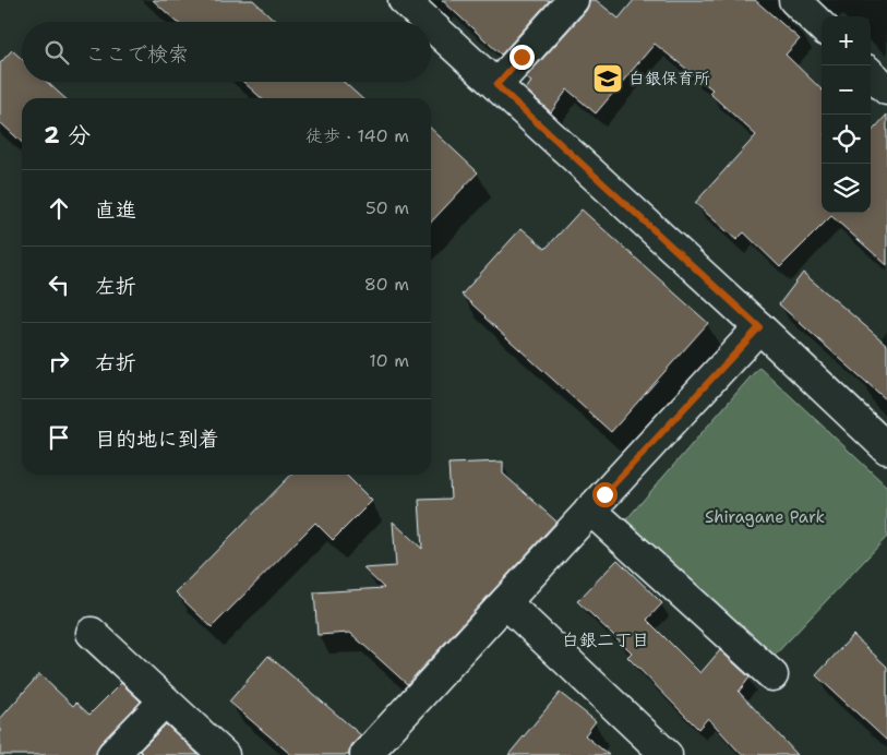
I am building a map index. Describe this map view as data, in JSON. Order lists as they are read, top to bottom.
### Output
{
  "districts": ["白銀二丁目"],
  "parks": ["Shiragane Park"],
  "places": {
    "school or university": ["白銀保育所"]
  },
  "page": {
    "map_buttons": ["+", "−"],
    "search": "ここで検索",
    "heading": ["2 分", "徒歩 · 140 m"],
    "list": [
      ["直進", "50 m"],
      ["左折", "80 m"],
      ["右折", "10 m"],
      "目的地に到着"
    ]
  }
}
